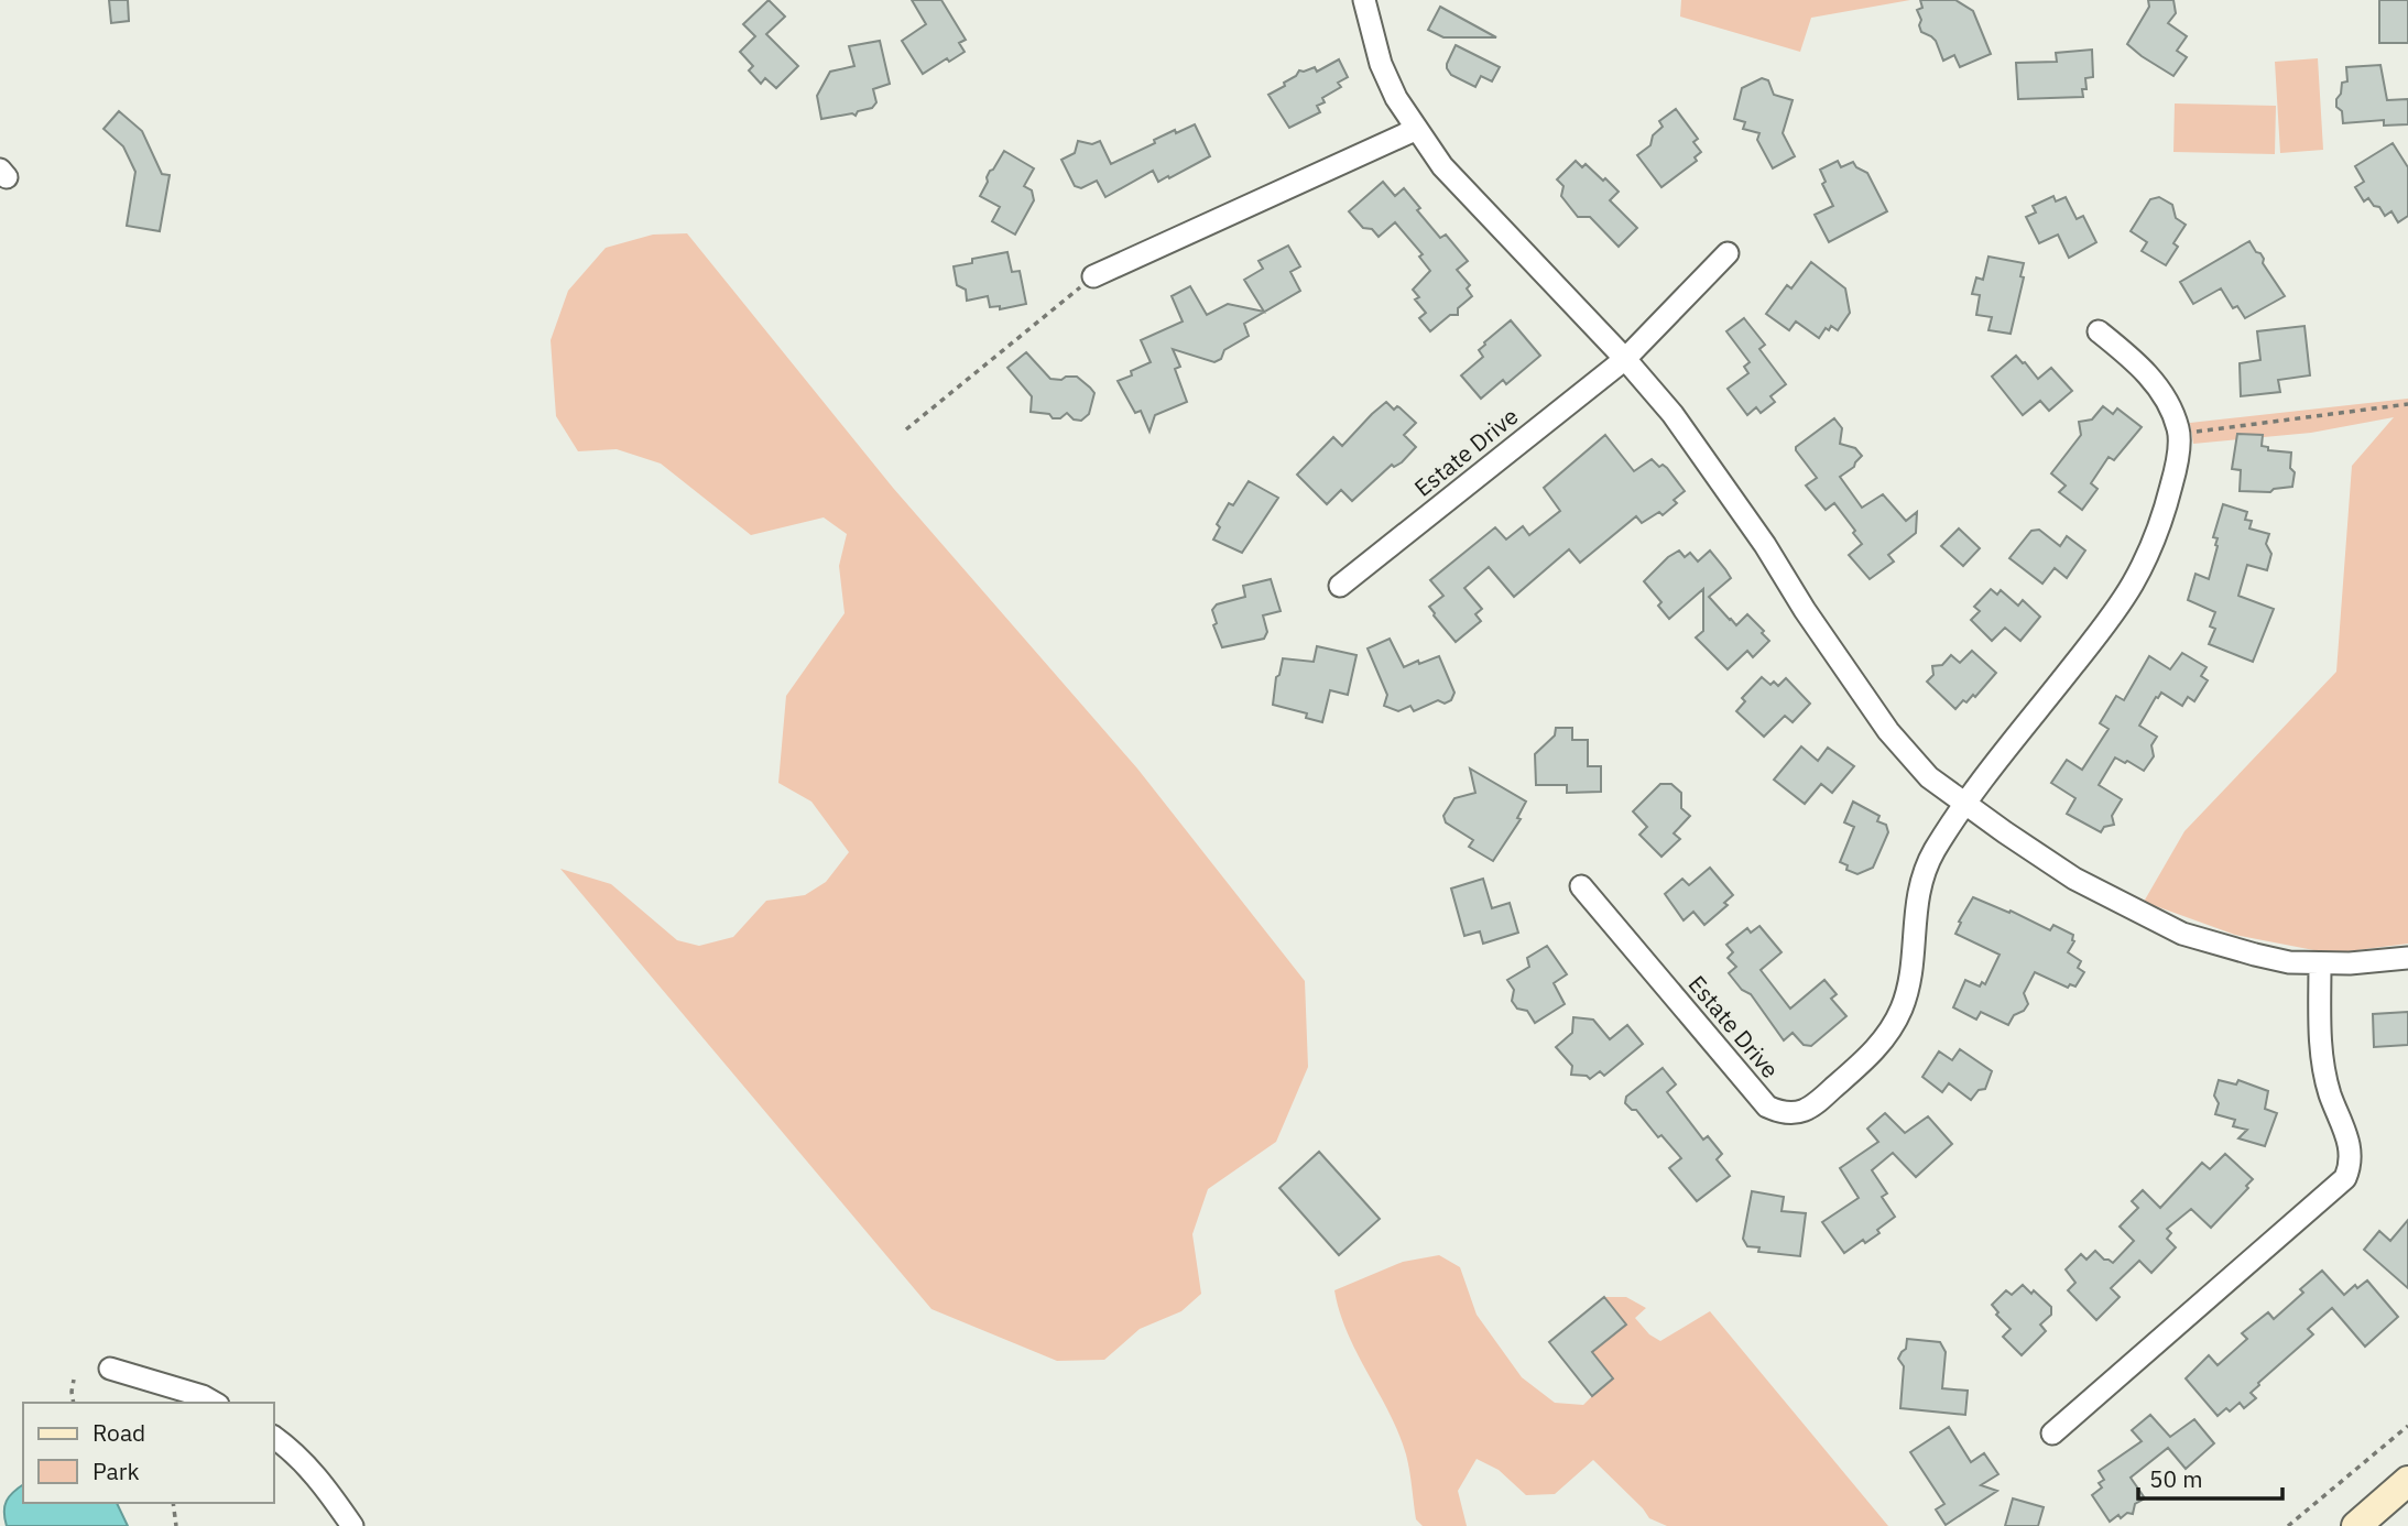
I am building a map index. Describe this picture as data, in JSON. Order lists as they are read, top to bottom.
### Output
{
  "streets": {
    "street": ["Estate Drive"]
  },
  "legend": ["Road", "Park"],
  "scale_bar": "50 m"
}
